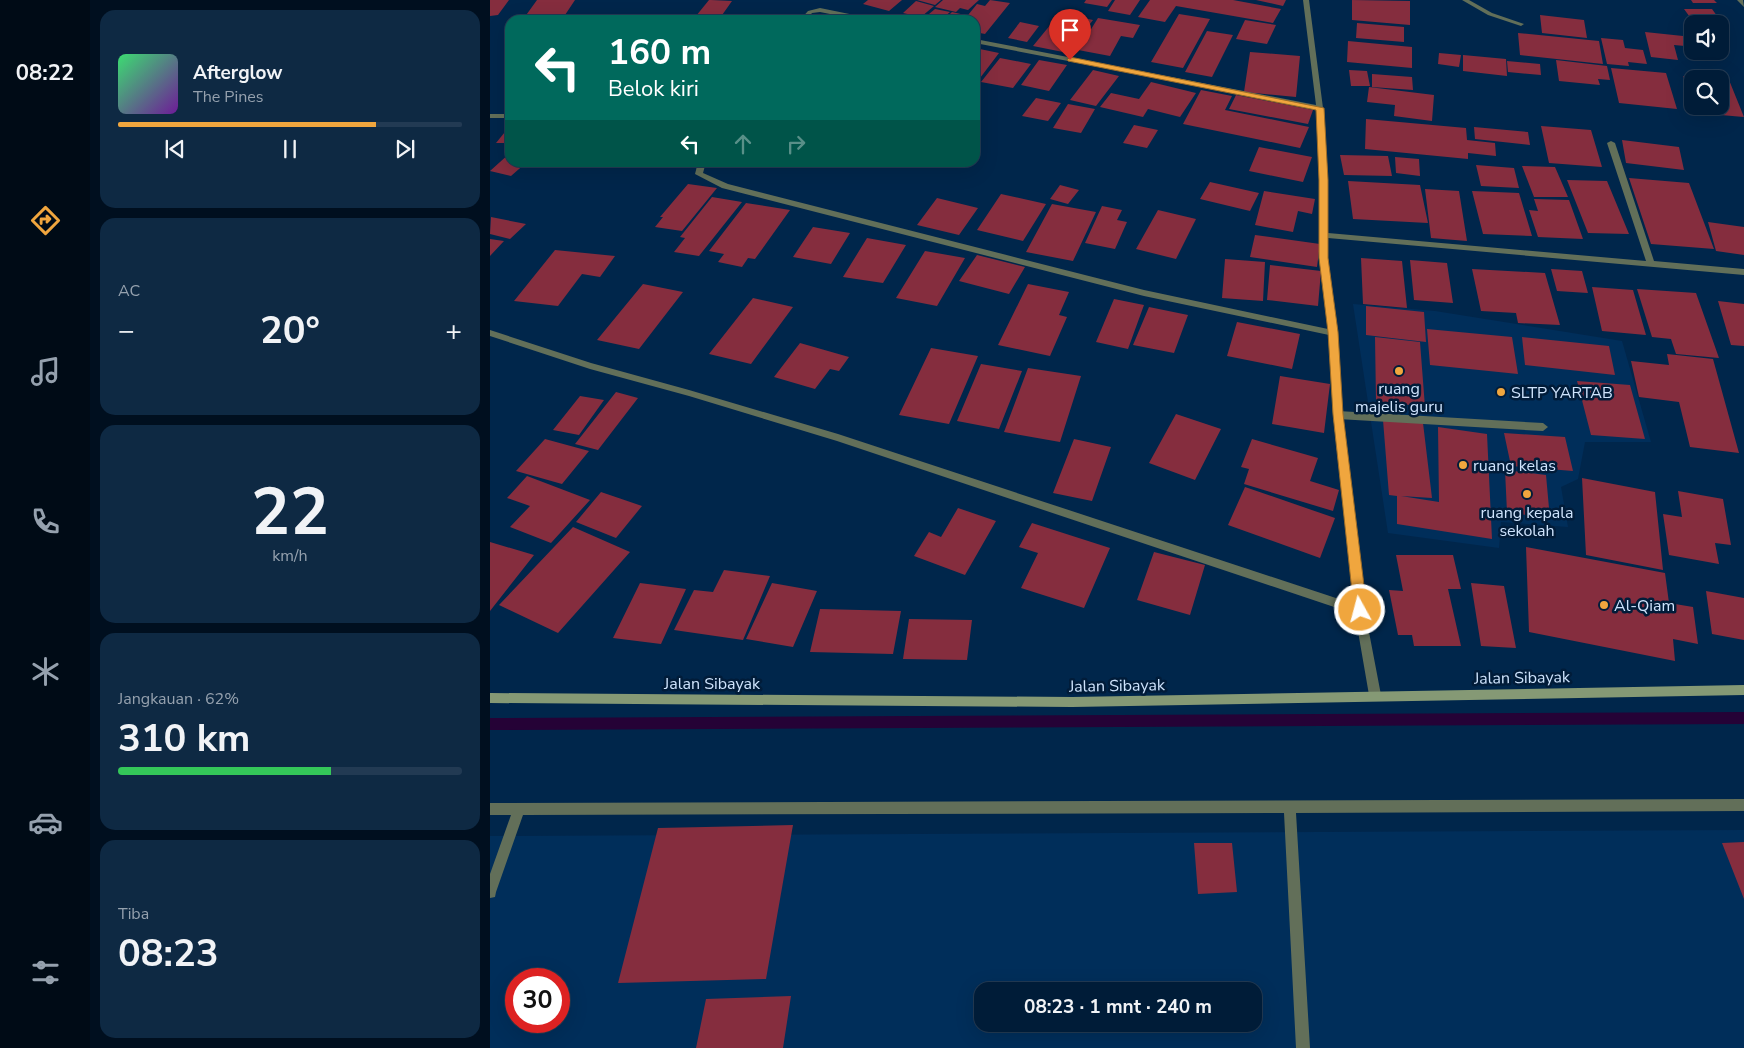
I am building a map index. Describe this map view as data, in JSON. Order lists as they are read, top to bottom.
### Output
{
  "streets": {
    "street": ["Jalan Sibayak"]
  },
  "places": [
    "ruang majelis guru",
    "SLTP YARTAB",
    "ruang kelas",
    "ruang kepala sekolah",
    "Al-Qiam"
  ],
  "page": {
    "tabs": "08:22",
    "turn": ["160 m", "Belok kiri"],
    "song": ["Afterglow", "The Pines"],
    "tile": [
      "AC",
      ["22", "km/h"],
      ["Jangkauan · 62%", "310 km"],
      ["Tiba", "08:23"]
    ],
    "heat": ["−", "20°", "+"],
    "limit": "30",
    "trip": "08:23 · 1 mnt · 240 m"
  }
}
